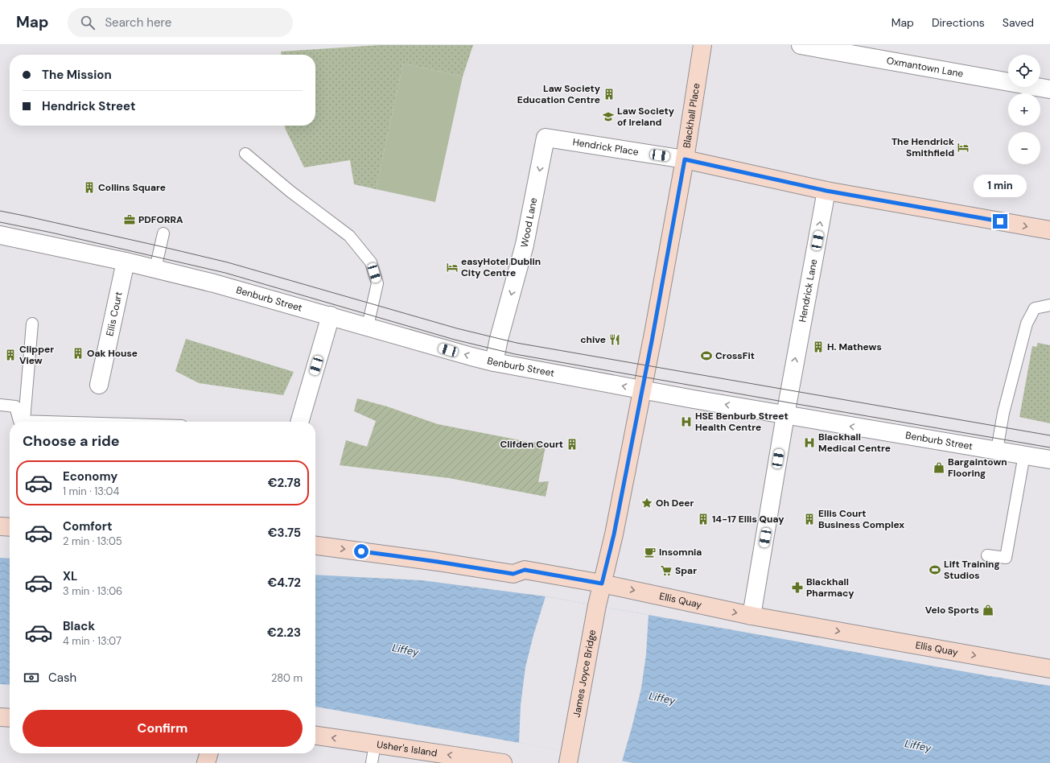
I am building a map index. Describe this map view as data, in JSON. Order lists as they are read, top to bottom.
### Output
{
  "streets": {
    "main road": [
      "Blackhall Place",
      "Ellis Quay",
      "James Joyce Bridge",
      "Usher's Island"
    ],
    "street": [
      "Oxmantown Lane",
      "Hendrick Place",
      "Wood Lane",
      "Hendrick Lane",
      "Benburb Street",
      "Ellis Court"
    ]
  },
  "crossings": [
    ["Blackhall Place", "Hendrick Place"],
    ["Blackhall Place", "Benburb Street"],
    ["Blackhall Place", "Ellis Quay"],
    ["Blackhall Place", "James Joyce Bridge"],
    ["Hendrick Place", "Wood Lane"],
    ["Wood Lane", "Benburb Street"],
    ["Hendrick Lane", "Benburb Street"],
    ["Hendrick Lane", "Ellis Quay"],
    ["Benburb Street", "Ellis Court"],
    ["Ellis Quay", "James Joyce Bridge"]
  ],
  "one_way": [
    "Wood Lane",
    "Hendrick Lane",
    "Benburb Street",
    "Ellis Quay",
    "Usher's Island"
  ],
  "water": ["Liffey"],
  "places": {
    "building": [
      "Law Society Education Centre",
      "Collins Square",
      "H. Mathews",
      "Oak House",
      "Clipper View",
      "Clifden Court",
      "14-17 Ellis Quay",
      "Ellis Court Business Complex"
    ],
    "school or university": ["Law Society of Ireland"],
    "hotel": ["The Hendrick Smithfield", "easyHotel Dublin City Centre"],
    "office": ["PDFORRA"],
    "restaurant": ["chive"],
    "sports": ["CrossFit", "Lift Training Studios"],
    "hospital": ["HSE Benburb Street Health Centre", "Blackhall Medical Centre"],
    "shop": ["Bargaintown Flooring", "Velo Sports"],
    "place": ["Oh Deer"],
    "cafe": ["Insomnia"],
    "supermarket": ["Spar"],
    "pharmacy": ["Blackhall Pharmacy"]
  },
  "page": {
    "header": "Map",
    "search": "Search here",
    "nav": ["Map", "Directions", "Saved"],
    "map_buttons": ["+", "−"],
    "banner": ["The Mission", "Hendrick Street"],
    "bubble": "1 min",
    "heading": "Choose a ride",
    "list": [
      {
        "name": "Economy",
        "note": "1 min · 13:04",
        "value": "€2.78"
      },
      {
        "name": "Comfort",
        "note": "2 min · 13:05",
        "value": "€3.75"
      },
      {
        "name": "XL",
        "note": "3 min · 13:06",
        "value": "€4.72"
      },
      {
        "name": "Black",
        "note": "4 min · 13:07",
        "value": "€2.23"
      }
    ],
    "pay": ["Cash", "280 m"],
    "buttons": "Confirm"
  }
}
